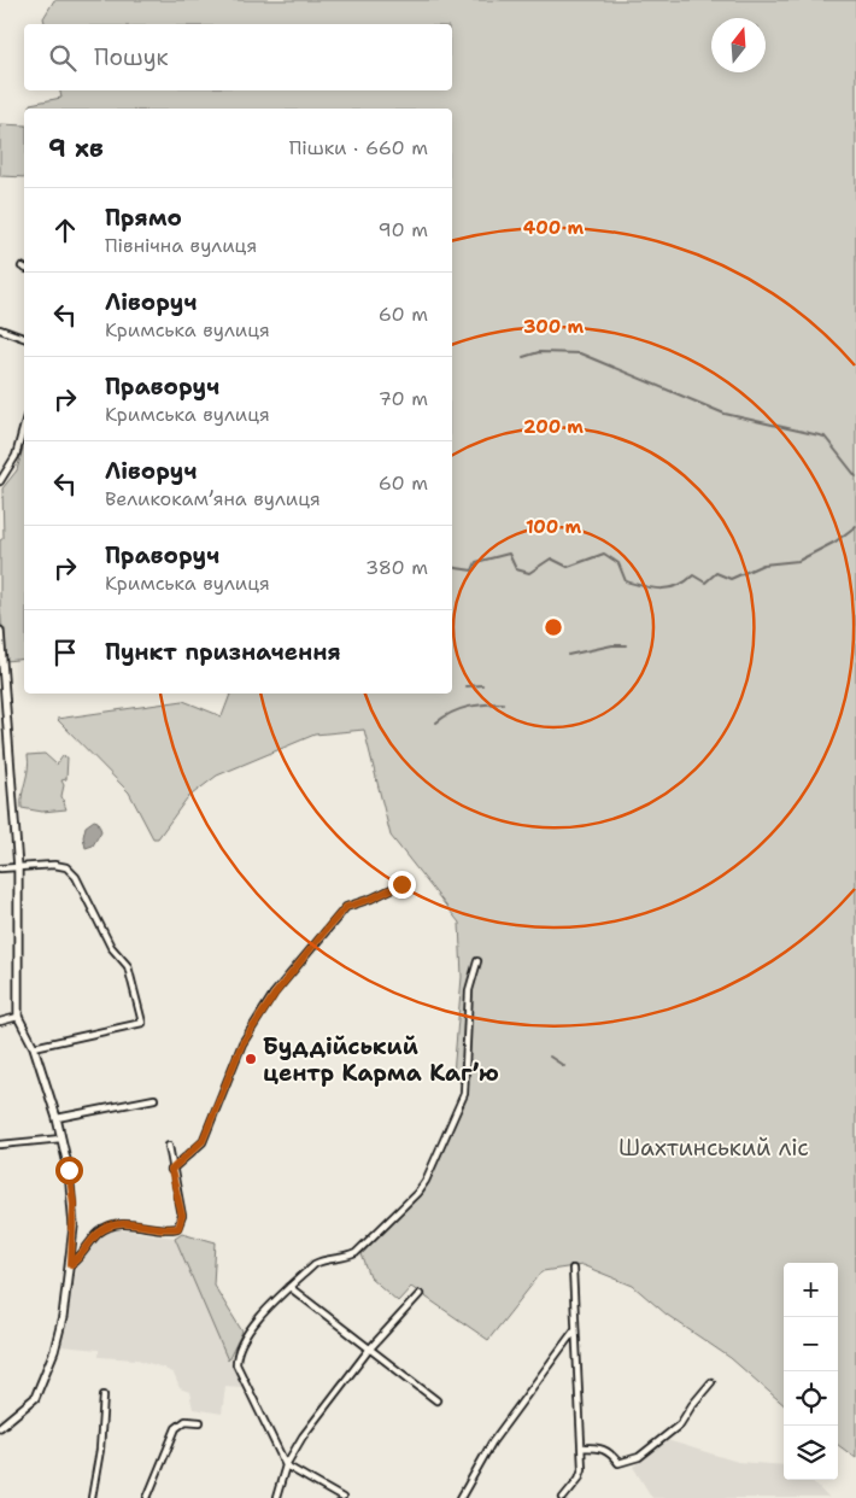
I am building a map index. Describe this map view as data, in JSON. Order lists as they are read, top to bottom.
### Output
{
  "parks": ["Шахтинський ліс"],
  "places": ["Буддійський центр Карма Кагʼю"],
  "north": "top",
  "page": {
    "search": "Пошук",
    "heading": ["9 хв", "Пішки · 660 m"],
    "list": [
      ["Прямо", "Північна вулиця", "90 m"],
      ["Ліворуч", "Кримська вулиця", "60 m"],
      ["Праворуч", "Кримська вулиця", "70 m"],
      ["Ліворуч", "Великокамʼяна вулиця", "60 m"],
      ["Праворуч", "Кримська вулиця", "380 m"],
      "Пункт призначення"
    ],
    "map_buttons": ["+", "−"]
  },
  "rings": [
    "400 m",
    "300 m",
    "200 m",
    "100 m"
  ]
}
